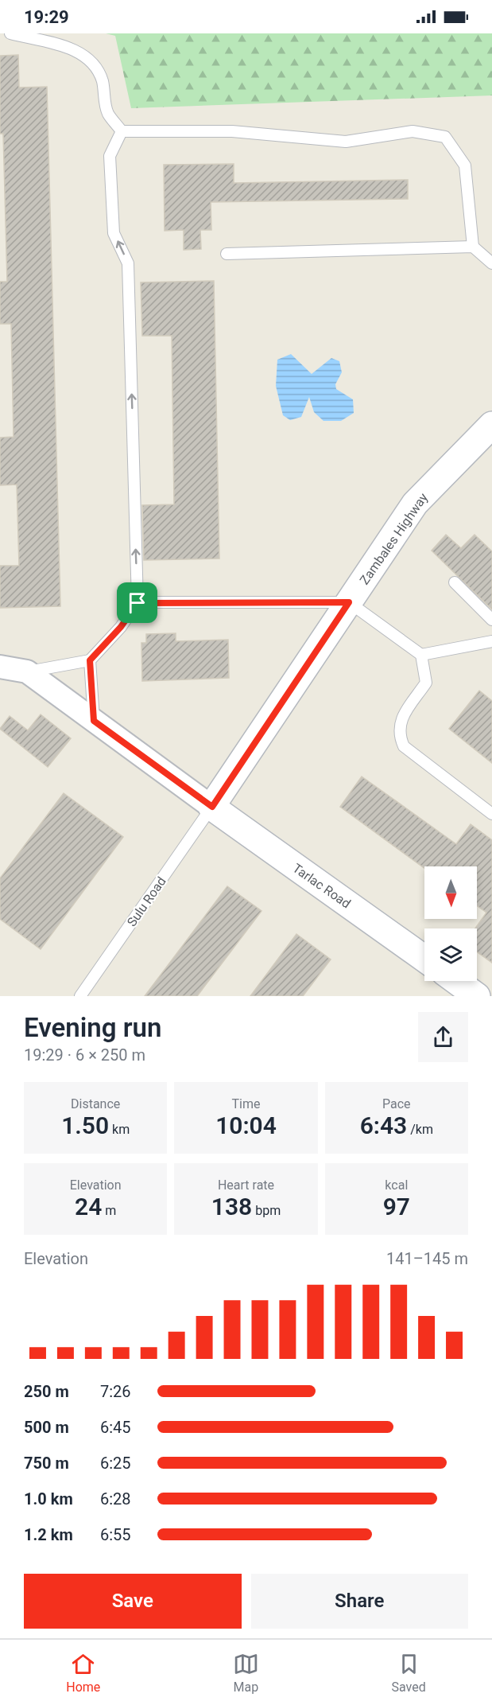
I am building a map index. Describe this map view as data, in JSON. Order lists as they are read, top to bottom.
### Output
{
  "streets": {
    "main road": ["Zambales Highway", "Tarlac Road"],
    "lane": ["Sulu Road"]
  },
  "crossings": [
    ["Zambales Highway", "Tarlac Road"],
    ["Zambales Highway", "Sulu Road"],
    ["Tarlac Road", "Sulu Road"]
  ],
  "north": "bottom",
  "page": {
    "status": "19:29",
    "heading": ["Evening run", "19:29 · 6 × 250 m"],
    "stats": [
      ["Distance", "1.50 km"],
      ["Time", "10:04"],
      ["Pace", "6:43 /km"],
      ["Elevation", "24 m"],
      ["Heart rate", "138 bpm"],
      ["kcal", "97"]
    ],
    "chart": ["Elevation", "141–145 m"],
    "list": [
      {
        "name": "250 m",
        "note": "7:26"
      },
      {
        "name": "500 m",
        "note": "6:45"
      },
      {
        "name": "750 m",
        "note": "6:25"
      },
      {
        "name": "1.0 km",
        "note": "6:28"
      },
      {
        "name": "1.2 km",
        "note": "6:55"
      }
    ],
    "buttons": ["Save", "Share"],
    "tabs": ["Home", "Map", "Saved"]
  }
}
